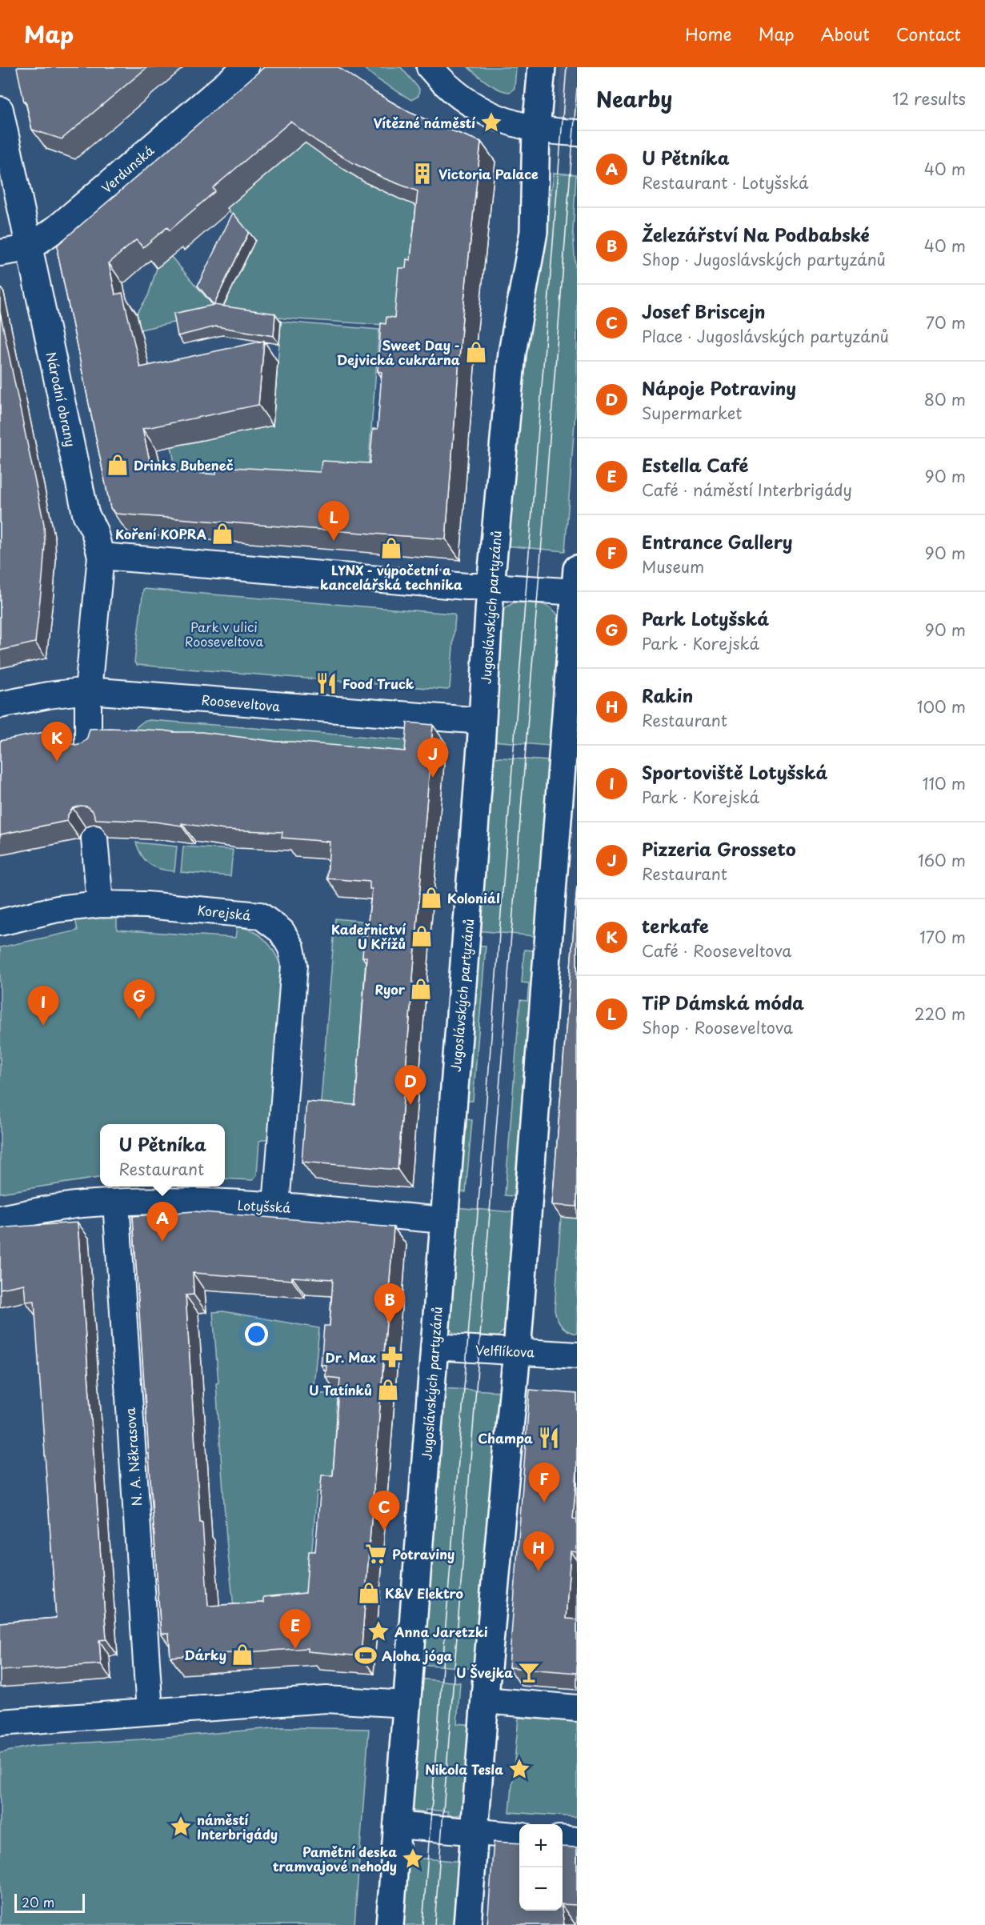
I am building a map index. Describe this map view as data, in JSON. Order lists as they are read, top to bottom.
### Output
{
  "streets": {
    "main road": ["Jugoslávských partyzánů"],
    "street": [
      "Verdunská",
      "Národní obrany",
      "Rooseveltova",
      "Korejská",
      "Lotyšská",
      "Velflíkova",
      "N. A. Někrasova"
    ]
  },
  "crossings": [
    ["Verdunská", "Národní obrany"],
    ["Národní obrany", "Rooseveltova"],
    ["Jugoslávských partyzánů", "Rooseveltova"],
    ["Jugoslávských partyzánů", "Lotyšská"],
    ["Jugoslávských partyzánů", "Velflíkova"],
    ["Korejská", "Lotyšská"],
    ["Lotyšská", "N. A. Někrasova"]
  ],
  "parks": ["Park v ulici Rooseveltova"],
  "places": {
    "place": [
      "Vítězné náměstí",
      "Anna Jaretzki",
      "Nikola Tesla",
      "náměstí Interbrigády",
      "Pamětní deska tramvajové nehody"
    ],
    "building": ["Victoria Palace"],
    "shop": [
      "Sweet Day - Dejvická cukrárna",
      "Drinks Bubeneč",
      "Koření KOPRA",
      "LYNX - výpočetní a kancelářská technika",
      "Koloniál",
      "Kadeřnictví U Křížů",
      "Ryor",
      "U Tatínků",
      "K&V Elektro",
      "Dárky"
    ],
    "restaurant": ["Food Truck", "Champa"],
    "pharmacy": ["Dr. Max"],
    "supermarket": ["Potraviny"],
    "sports": ["Aloha jóga"],
    "bar": ["U Švejka"]
  },
  "scale_bar": "20 m",
  "page": {
    "header": "Map",
    "nav": [
      "Home",
      "Map",
      "About",
      "Contact"
    ],
    "heading": ["Nearby", "12 results"],
    "list": [
      {
        "mark": "A",
        "name": "U Pětníka",
        "note": "Restaurant · Lotyšská",
        "value": "40 m"
      },
      {
        "mark": "B",
        "name": "Železářství Na Podbabské",
        "note": "Shop · Jugoslávských partyzánů",
        "value": "40 m"
      },
      {
        "mark": "C",
        "name": "Josef Briscejn",
        "note": "Place · Jugoslávských partyzánů",
        "value": "70 m"
      },
      {
        "mark": "D",
        "name": "Nápoje Potraviny",
        "note": "Supermarket",
        "value": "80 m"
      },
      {
        "mark": "E",
        "name": "Estella Café",
        "note": "Café · náměstí Interbrigády",
        "value": "90 m"
      },
      {
        "mark": "F",
        "name": "Entrance Gallery",
        "note": "Museum",
        "value": "90 m"
      },
      {
        "mark": "G",
        "name": "Park Lotyšská",
        "note": "Park · Korejská",
        "value": "90 m"
      },
      {
        "mark": "H",
        "name": "Rakin",
        "note": "Restaurant",
        "value": "100 m"
      },
      {
        "mark": "I",
        "name": "Sportoviště Lotyšská",
        "note": "Park · Korejská",
        "value": "110 m"
      },
      {
        "mark": "J",
        "name": "Pizzeria Grosseto",
        "note": "Restaurant",
        "value": "160 m"
      },
      {
        "mark": "K",
        "name": "terkafe",
        "note": "Café · Rooseveltova",
        "value": "170 m"
      },
      {
        "mark": "L",
        "name": "TiP Dámská móda",
        "note": "Shop · Rooseveltova",
        "value": "220 m"
      }
    ],
    "pins": [
      "L",
      "K",
      "J",
      "G",
      "I",
      "D",
      "A",
      "B",
      "F",
      "C",
      "H",
      "E"
    ],
    "popup": ["U Pětníka", "Restaurant"],
    "map_buttons": ["+", "−"],
    "scale": "20 m"
  }
}
